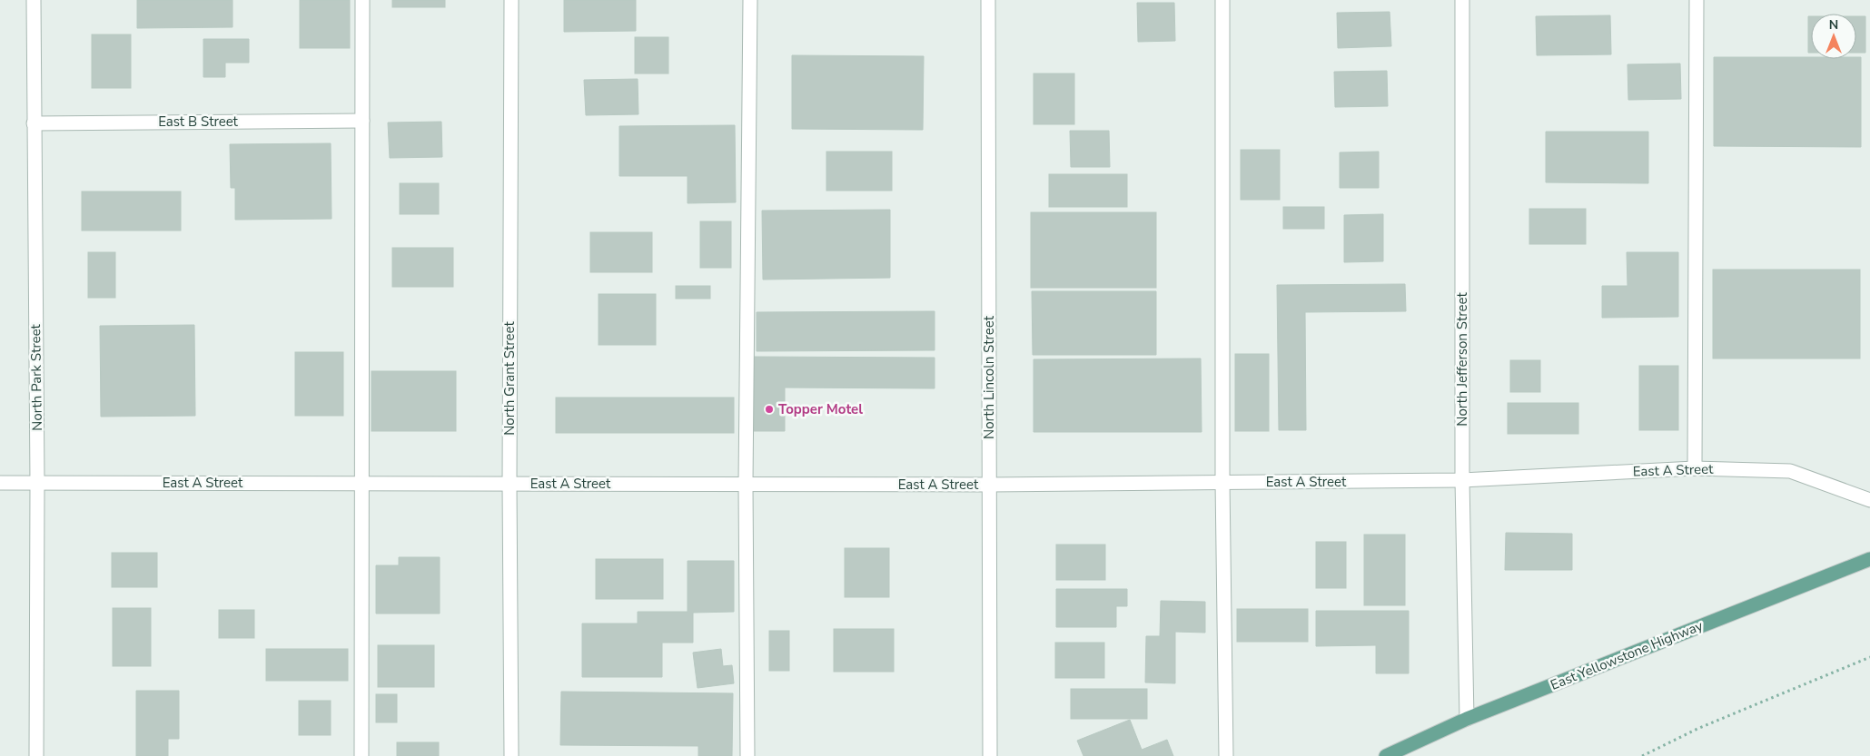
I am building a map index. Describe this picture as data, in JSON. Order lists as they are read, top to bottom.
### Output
{
  "streets": {
    "main road": ["East Yellowstone Highway"],
    "street": [
      "East B Street",
      "North Jefferson Street",
      "North Park Street",
      "North Lincoln Street",
      "North Grant Street",
      "East A Street"
    ]
  },
  "crossings": [
    ["East B Street", "North Park Street"],
    ["North Jefferson Street", "East A Street"],
    ["North Jefferson Street", "East Yellowstone Highway"],
    ["North Park Street", "East A Street"],
    ["North Lincoln Street", "East A Street"],
    ["North Grant Street", "East A Street"]
  ],
  "places": ["Topper Motel"],
  "north": "top"
}
